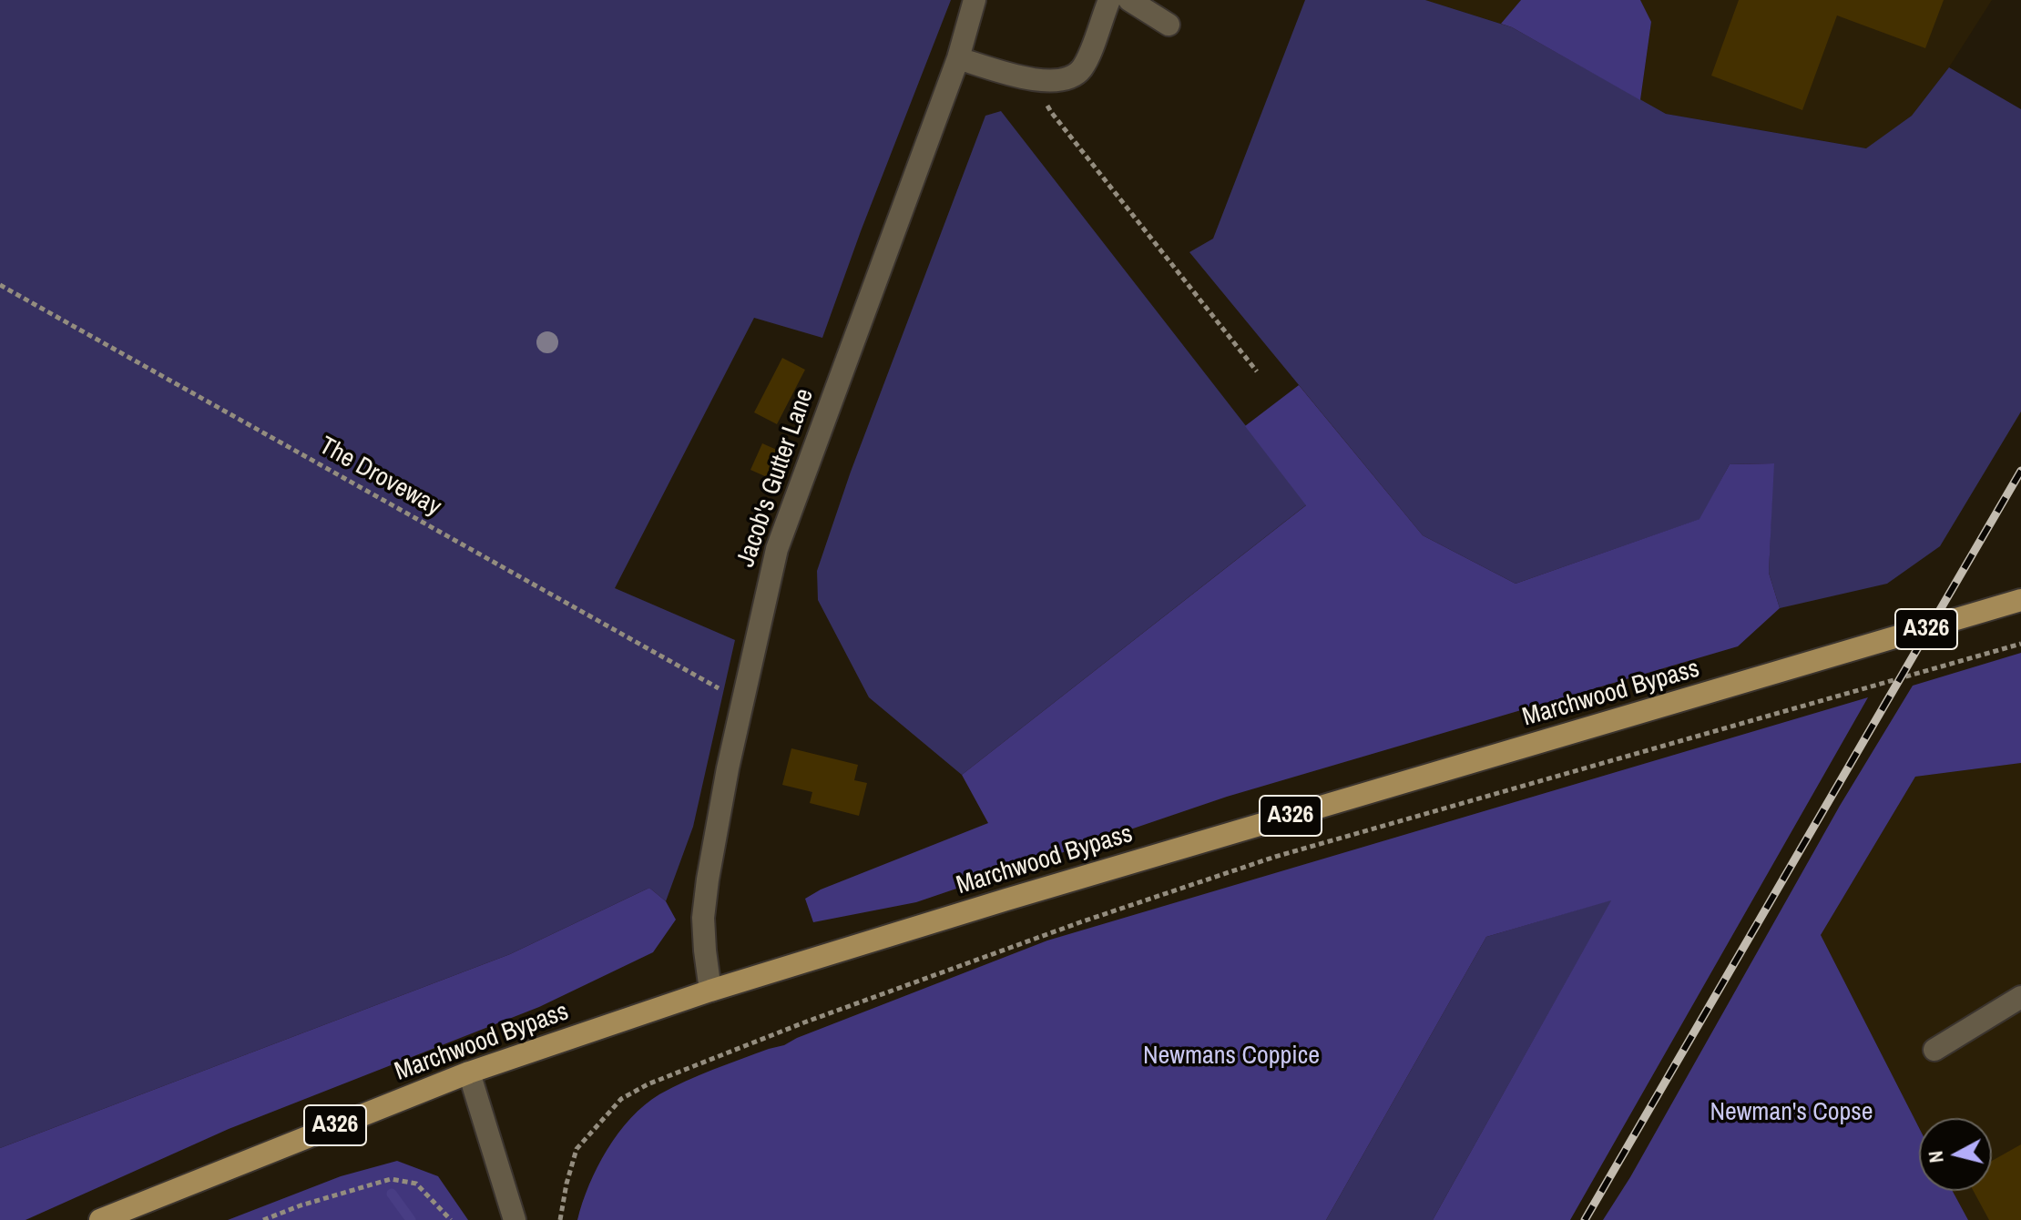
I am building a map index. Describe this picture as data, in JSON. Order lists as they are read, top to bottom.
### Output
{
  "streets": {
    "main road": ["A326", "Marchwood Bypass"],
    "street": ["Jacob's Gutter Lane"],
    "path": ["The Droveway"]
  },
  "crossings": [
    ["The Droveway", "Jacob's Gutter Lane"],
    ["Jacob's Gutter Lane", "Marchwood Bypass"]
  ],
  "parks": ["Newmans Coppice", "Newman's Copse"],
  "north": "left"
}
